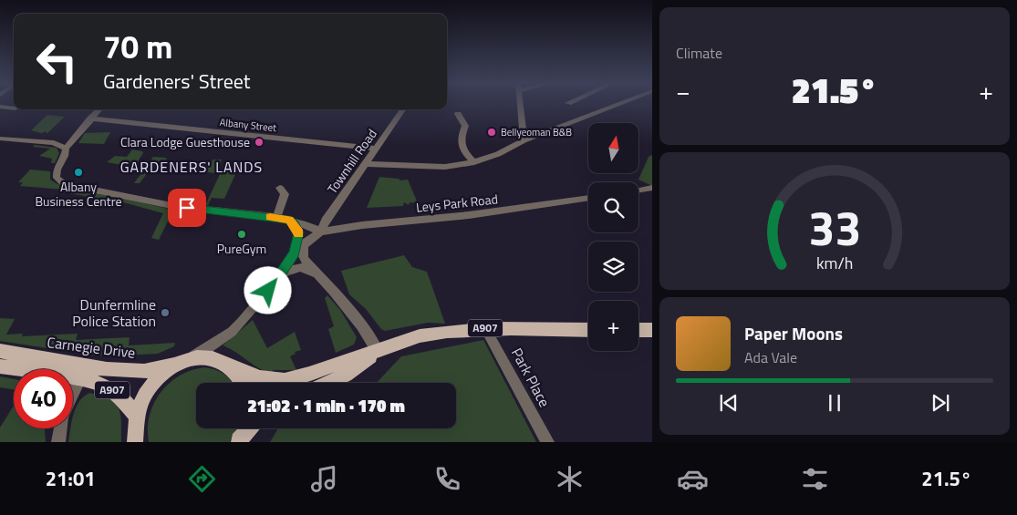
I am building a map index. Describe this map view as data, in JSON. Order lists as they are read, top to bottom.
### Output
{
  "streets": {
    "main road": ["A907", "Carnegie Drive"],
    "street": [
      "Albany Street",
      "Townhill Road",
      "Leys Park Road",
      "Park Place"
    ]
  },
  "crossings": [
    ["Albany Street", "Townhill Road"],
    ["Townhill Road", "Leys Park Road"],
    ["A907", "Carnegie Drive"],
    ["A907", "Park Place"]
  ],
  "districts": ["GARDENERS' LANDS"],
  "places": [
    "Bellyeoman B&B",
    "Clara Lodge Guesthouse",
    "Albany Business Centre",
    "PureGym",
    "Dunfermline Police Station"
  ],
  "north": "top",
  "page": {
    "tile": "Climate",
    "turn": ["70 m", "Gardeners' Street"],
    "heat": ["−", "21.5°", "+"],
    "map_buttons": "+",
    "song": ["Paper Moons", "Ada Vale"],
    "limit": "40",
    "trip": "21:02 · 1 min · 170 m",
    "tabs": ["21:01", "21.5°"],
    "gauge": ["33", "km/h"]
  }
}
